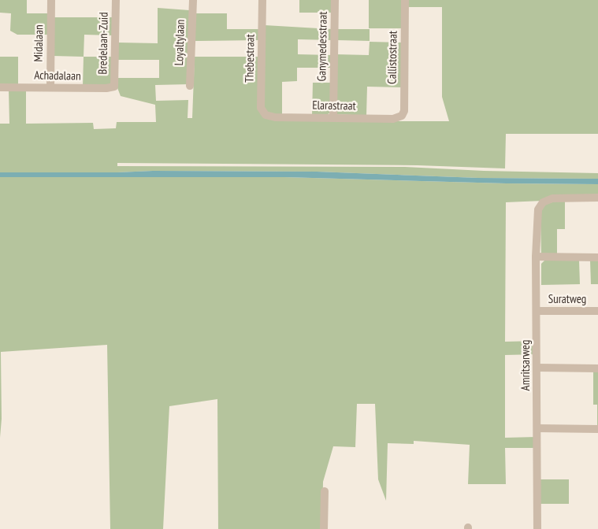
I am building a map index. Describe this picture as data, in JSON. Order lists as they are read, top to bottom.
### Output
{
  "streets": {
    "street": [
      "Loyaltylaan",
      "Midalaan",
      "Bredelaan-Zuid",
      "Ganymedesstraat",
      "Callistostraat",
      "Thebestraat",
      "Achadalaan",
      "Elarastraat",
      "Suratweg",
      "Amritsarweg"
    ]
  },
  "crossings": [
    ["Midalaan", "Achadalaan"],
    ["Bredelaan-Zuid", "Achadalaan"],
    ["Ganymedesstraat", "Elarastraat"],
    ["Callistostraat", "Elarastraat"],
    ["Thebestraat", "Elarastraat"],
    ["Suratweg", "Amritsarweg"]
  ]
}
